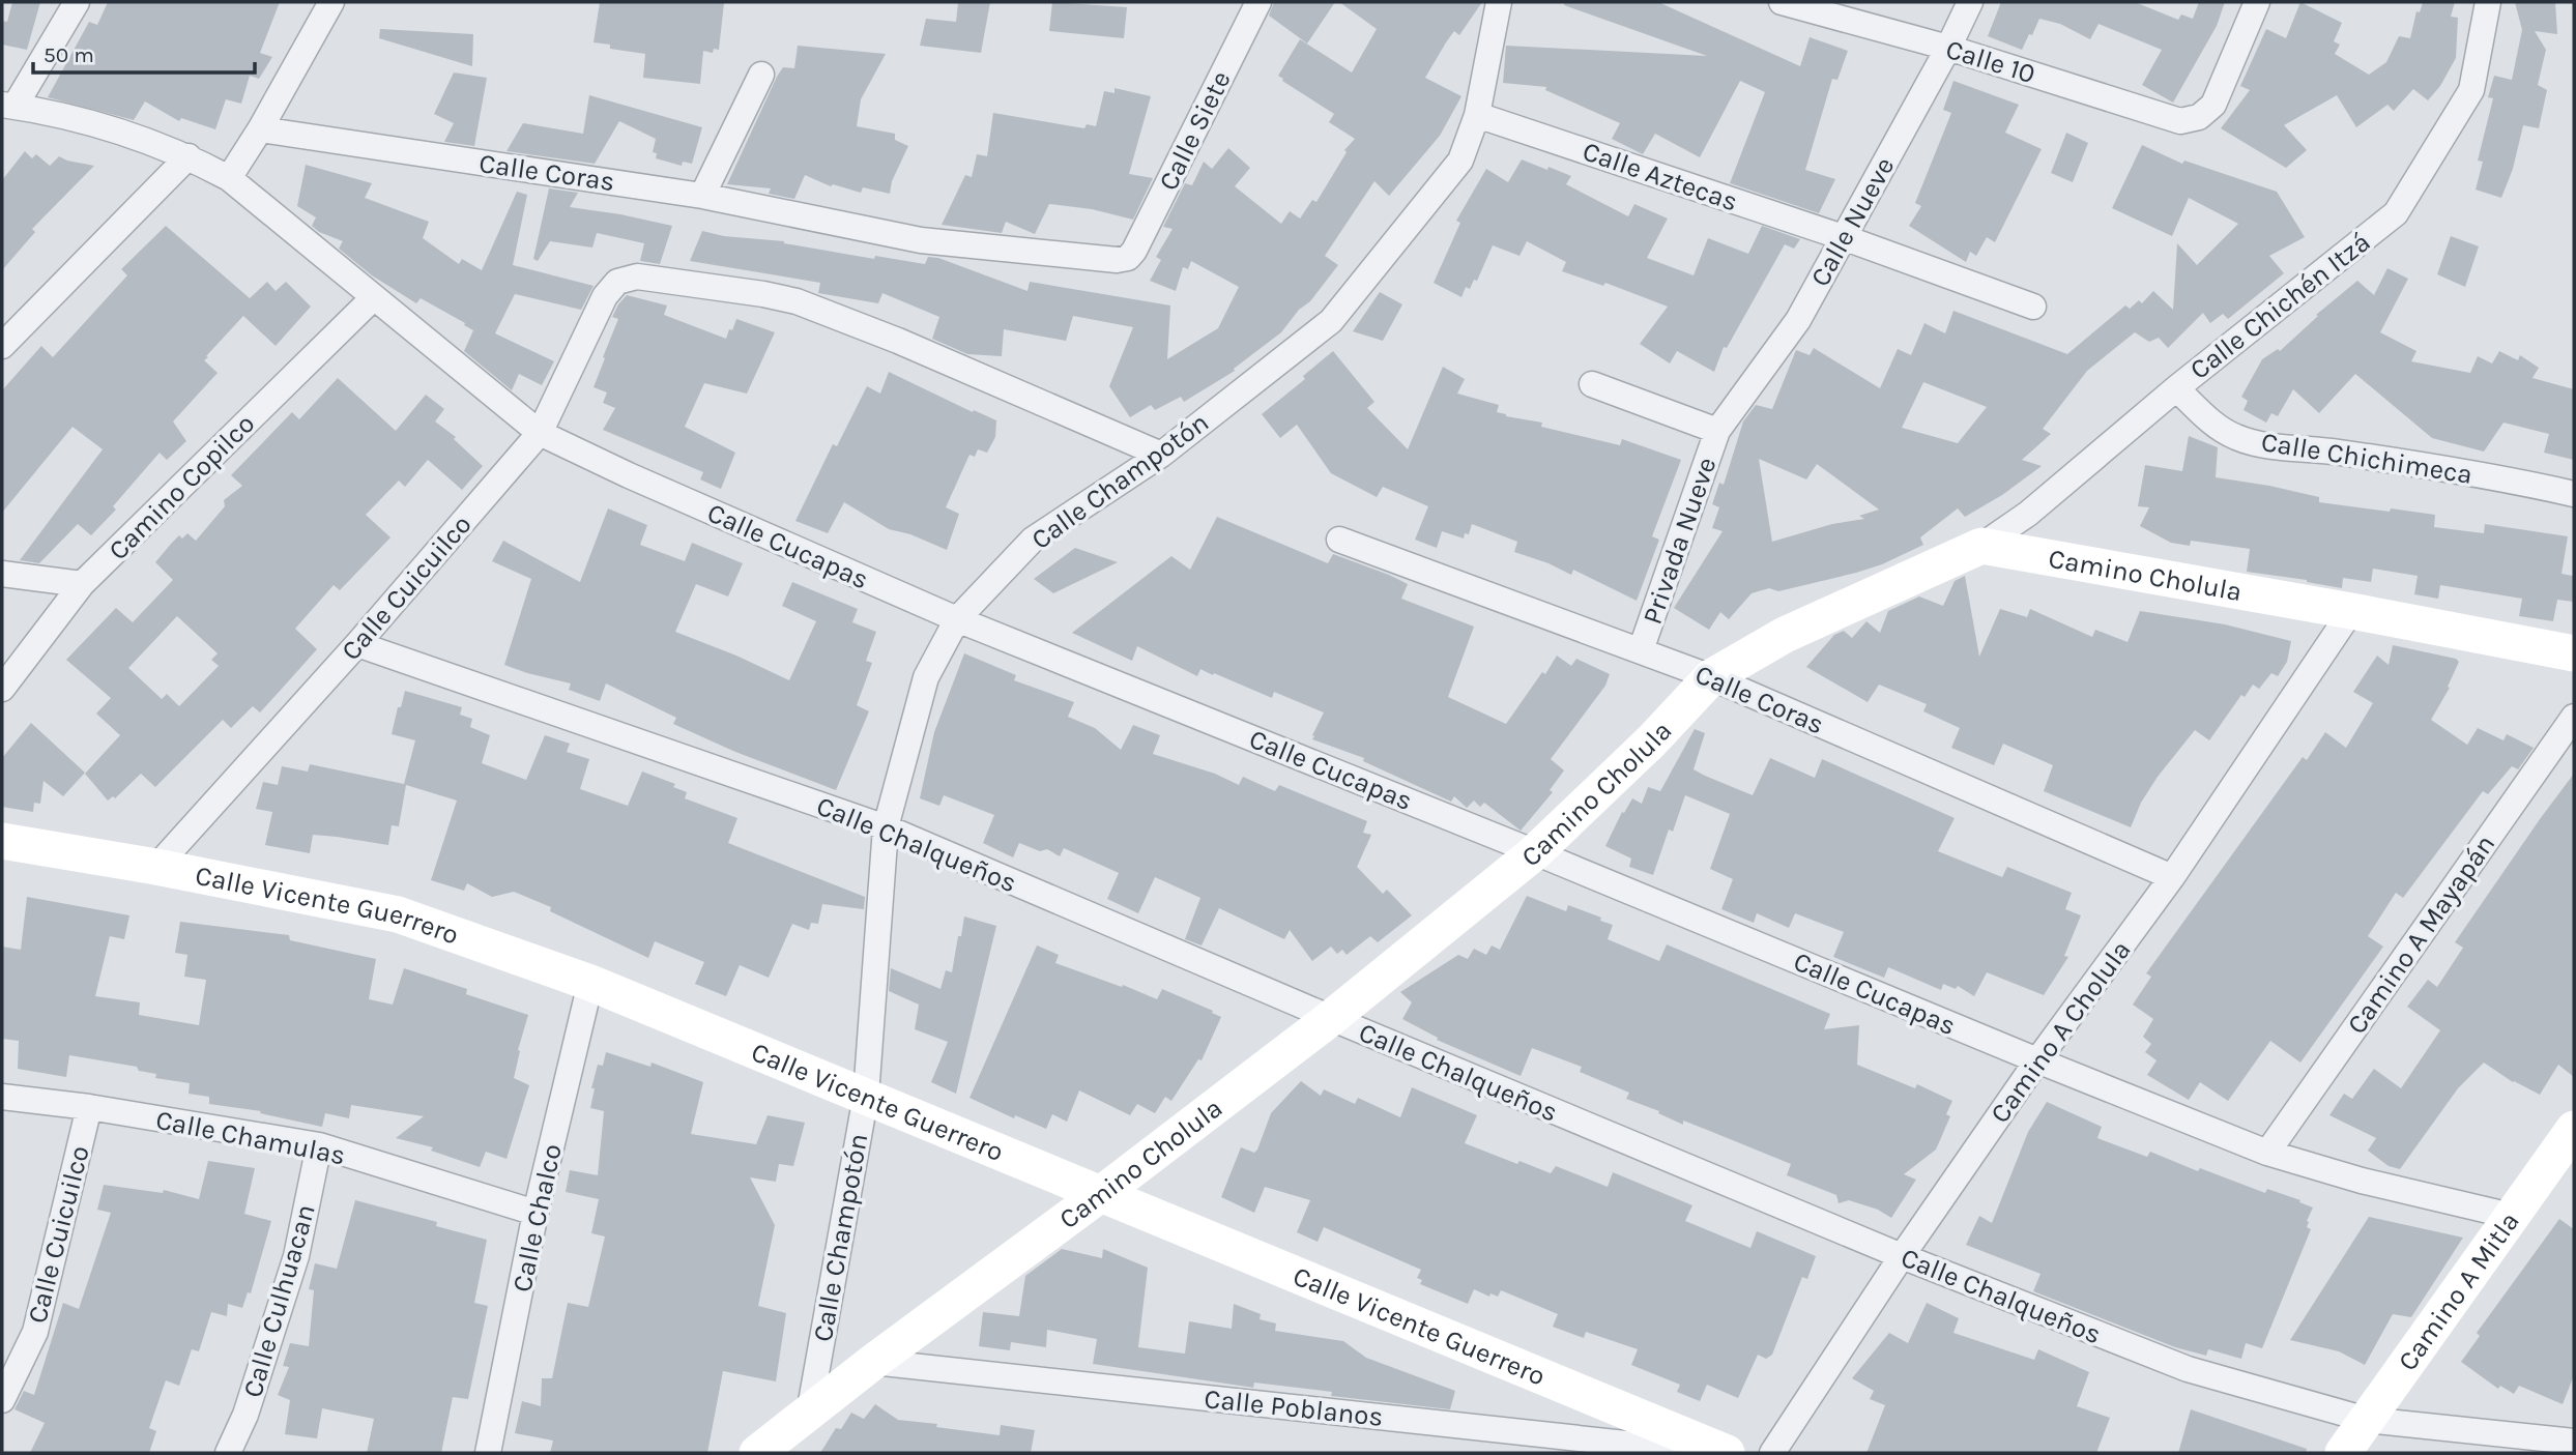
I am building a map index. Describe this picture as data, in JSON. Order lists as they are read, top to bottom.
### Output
{
  "streets": {
    "street": [
      "Calle 10",
      "Calle Siete",
      "Calle Coras",
      "Calle Aztecas",
      "Calle Nueve",
      "Calle Chichén Itzá",
      "Calle Chichimeca",
      "Calle Champotón",
      "Camino Copilco",
      "Privada Nueve",
      "Calle Cucapas",
      "Camino Cholula",
      "Calle Cuicuilco",
      "Calle Chalqueños",
      "Calle Vicente Guerrero",
      "Camino A Mayapán",
      "Camino A Cholula",
      "Calle Chamulas",
      "Calle Chalco",
      "Camino A Mitla",
      "Calle Culhuacan",
      "Calle Poblanos"
    ]
  },
  "crossings": [
    ["Calle 10", "Calle Nueve"],
    ["Calle Siete", "Calle Coras"],
    ["Calle Coras", "Privada Nueve"],
    ["Calle Coras", "Camino Cholula"],
    ["Calle Coras", "Camino A Cholula"],
    ["Calle Aztecas", "Calle Nueve"],
    ["Calle Aztecas", "Calle Champotón"],
    ["Calle Nueve", "Privada Nueve"],
    ["Calle Chichén Itzá", "Calle Chichimeca"],
    ["Calle Chichén Itzá", "Camino Cholula"],
    ["Calle Champotón", "Calle Cucapas"],
    ["Calle Champotón", "Camino Cholula"],
    ["Calle Champotón", "Calle Cuicuilco"],
    ["Calle Champotón", "Calle Chalqueños"],
    ["Calle Champotón", "Calle Vicente Guerrero"],
    ["Camino Copilco", "Calle Cucapas"],
    ["Calle Cucapas", "Camino Cholula"],
    ["Calle Cucapas", "Calle Cuicuilco"],
    ["Calle Cucapas", "Camino A Mayapán"],
    ["Calle Cucapas", "Camino A Cholula"],
    ["Calle Cucapas", "Camino A Mitla"],
    ["Camino Cholula", "Calle Chalqueños"],
    ["Camino Cholula", "Calle Vicente Guerrero"],
    ["Camino Cholula", "Camino A Cholula"],
    ["Camino Cholula", "Calle Poblanos"],
    ["Calle Cuicuilco", "Calle Chalqueños"],
    ["Calle Cuicuilco", "Calle Vicente Guerrero"],
    ["Calle Cuicuilco", "Calle Chamulas"],
    ["Calle Chalqueños", "Camino A Cholula"],
    ["Calle Chalqueños", "Camino A Mitla"],
    ["Calle Vicente Guerrero", "Calle Chalco"],
    ["Calle Chamulas", "Calle Chalco"],
    ["Calle Chamulas", "Calle Culhuacan"]
  ],
  "scale_bar": "50 m"
}
